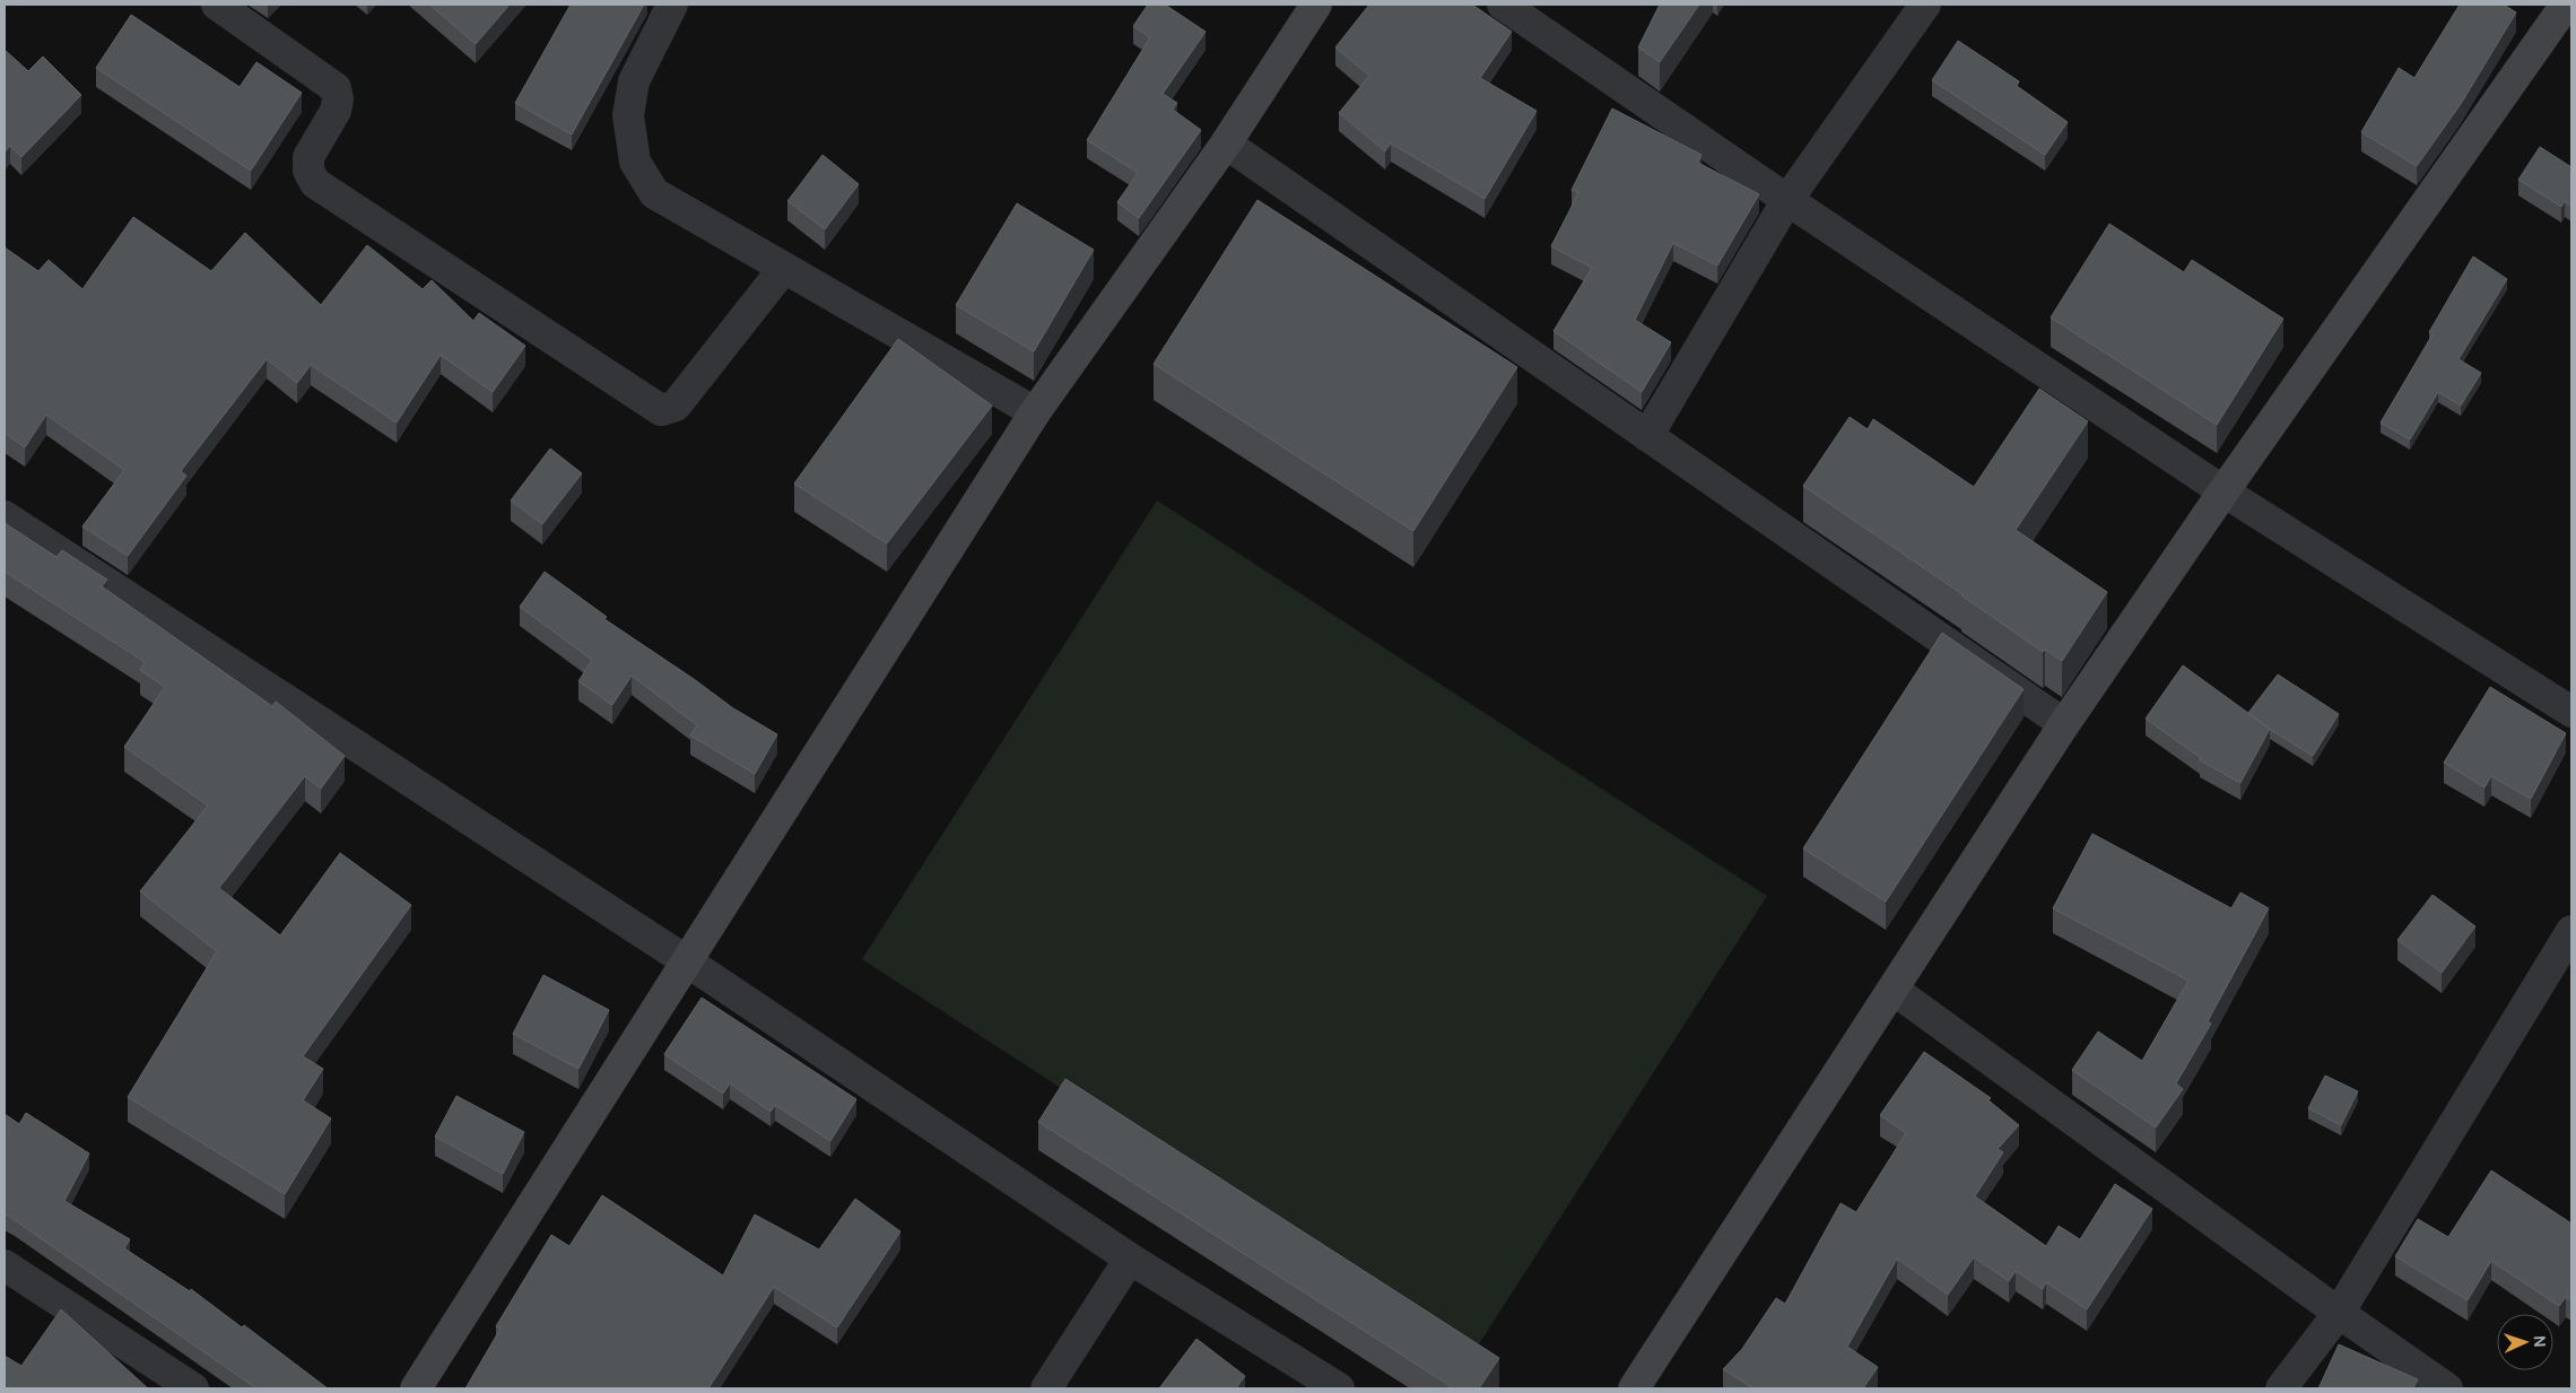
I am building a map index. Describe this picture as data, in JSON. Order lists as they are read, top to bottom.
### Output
{
  "north": "right"
}
